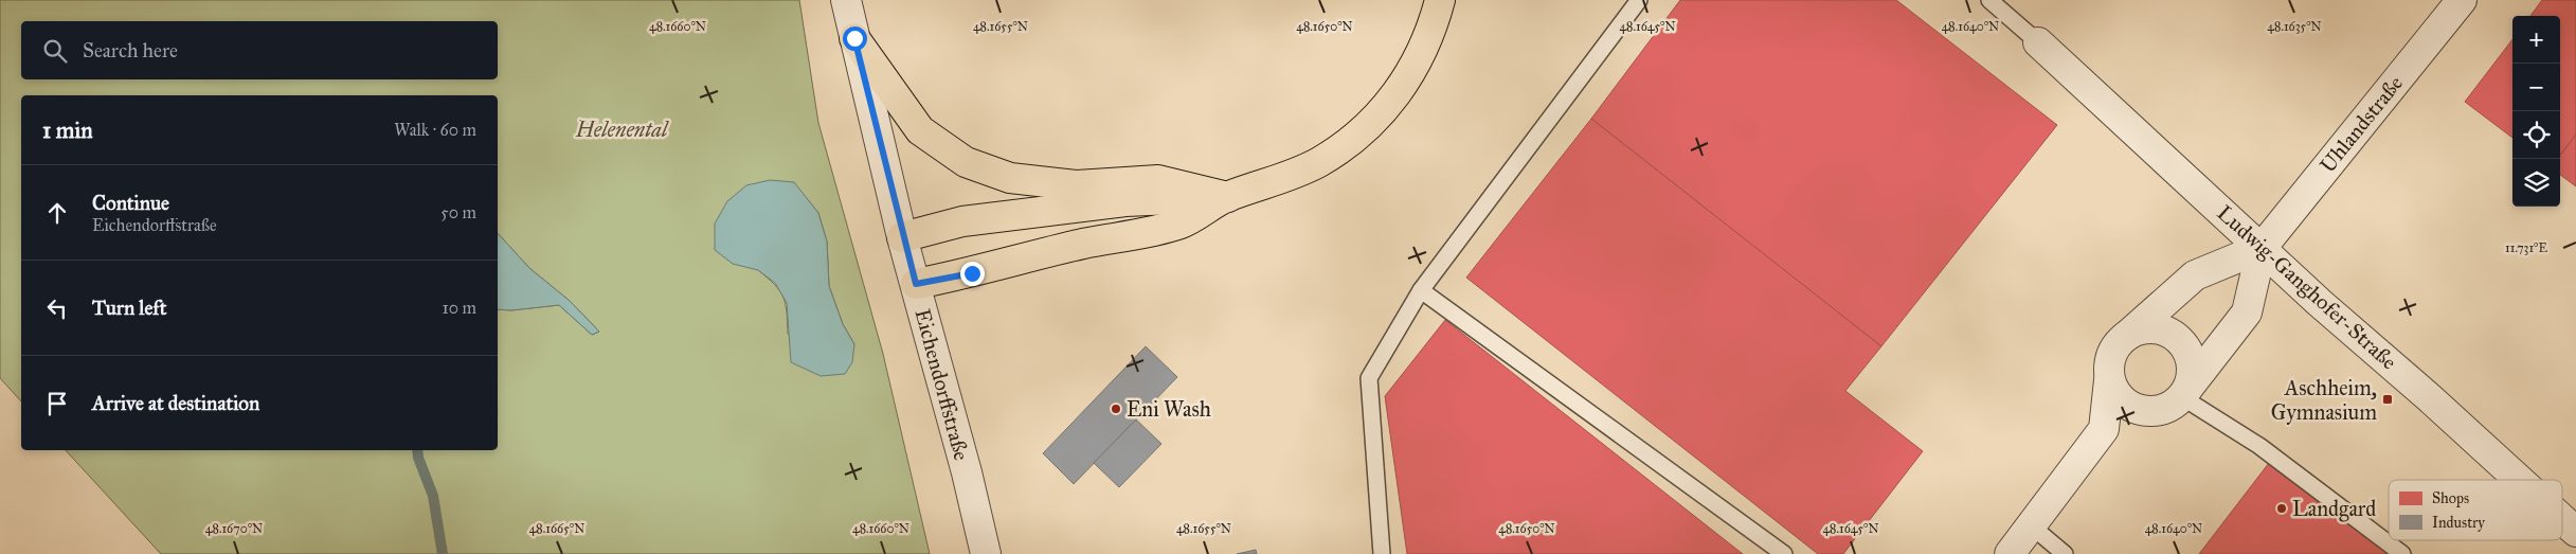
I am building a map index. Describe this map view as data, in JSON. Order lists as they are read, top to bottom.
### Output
{
  "streets": {
    "street": ["Uhlandstraße", "Ludwig-Ganghofer-Straße", "Eichendorffstraße"]
  },
  "crossings": [
    ["Uhlandstraße", "Ludwig-Ganghofer-Straße"]
  ],
  "parks": ["Helenental"],
  "places": {
    "transit": ["Aschheim, Gymnasium"],
    "other": ["Eni Wash", "Landgard"]
  },
  "legend": ["Shops", "Industry"],
  "page": {
    "map_buttons": ["+", "−"],
    "search": "Search here",
    "heading": ["1 min", "Walk · 60 m"],
    "list": [
      ["Continue", "Eichendorffstraße", "50 m"],
      ["Turn left", "10 m"],
      "Arrive at destination"
    ]
  },
  "coordinates": [
    "48.1660°N",
    "48.1655°N",
    "48.1650°N",
    "48.1645°N",
    "48.1640°N",
    "48.1635°N",
    "11.731°E",
    "48.1670°N",
    "48.1665°N"
  ]
}
